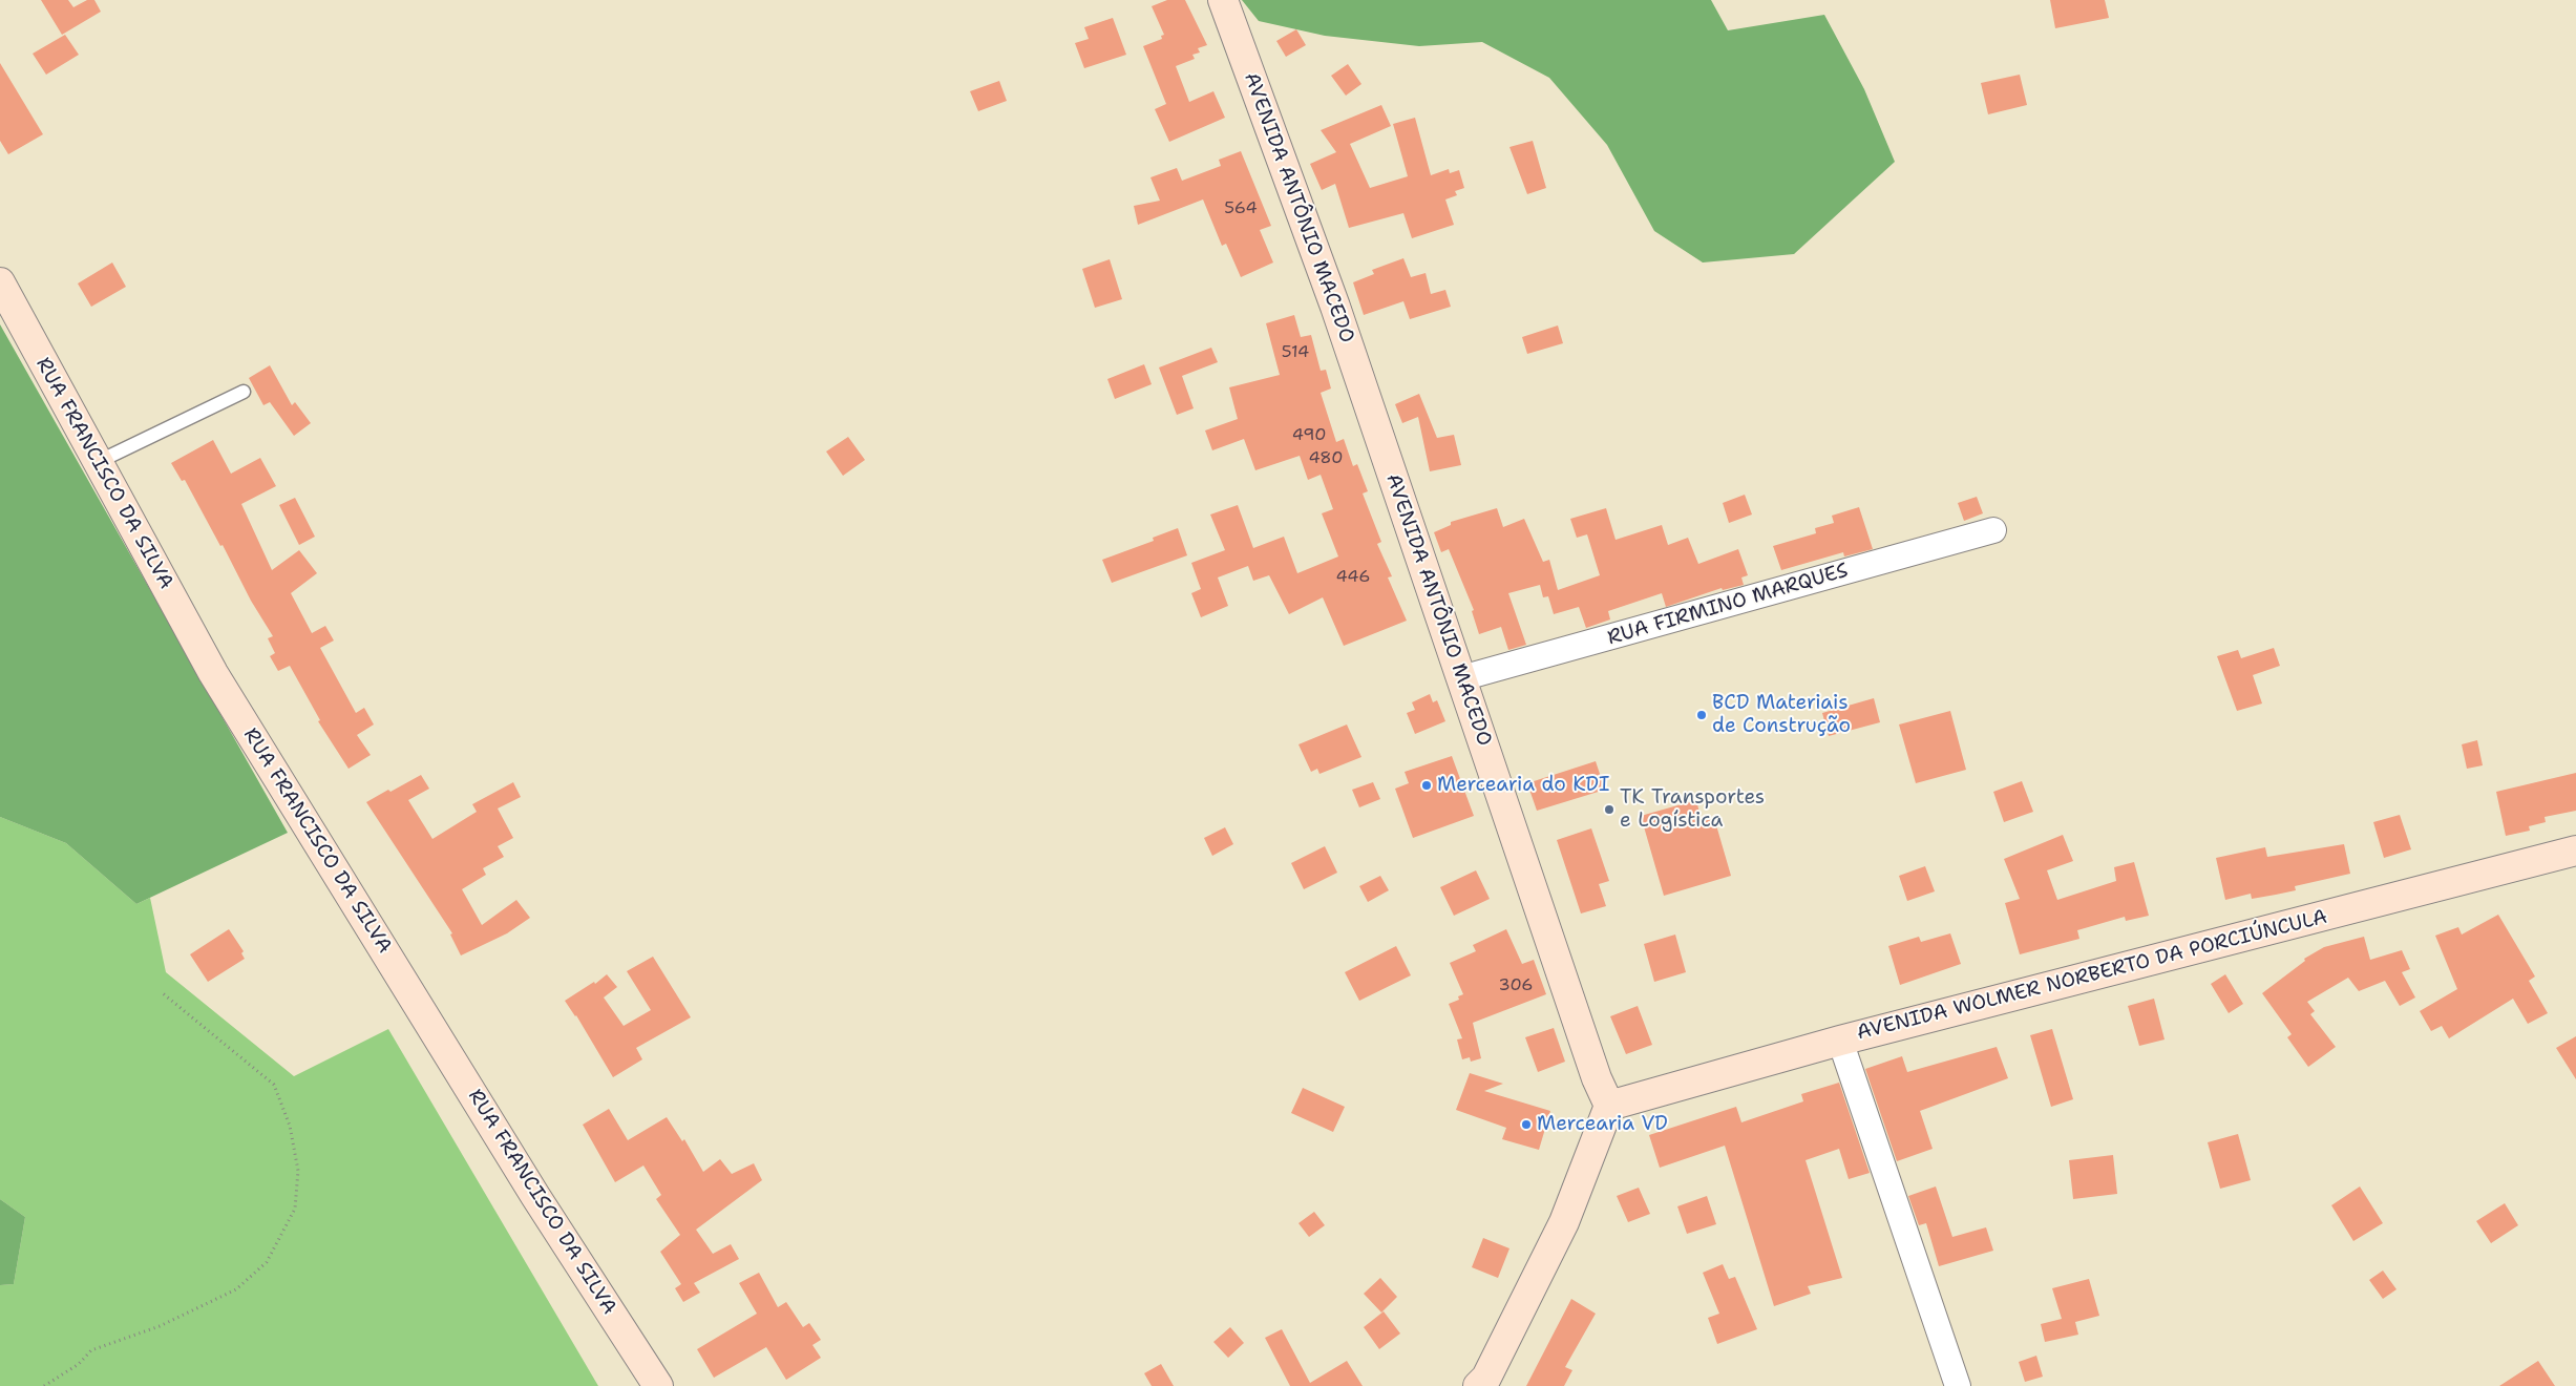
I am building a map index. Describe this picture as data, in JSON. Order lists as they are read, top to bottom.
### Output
{
  "streets": {
    "street": [
      "AVENIDA ANTÔNIO MACEDO",
      "RUA FRANCISCO DA SILVA",
      "RUA FIRMINO MARQUES",
      "AVENIDA WOLMER NORBERTO DA PORCIÚNCULA"
    ]
  },
  "crossings": [
    ["AVENIDA ANTÔNIO MACEDO", "RUA FIRMINO MARQUES"],
    ["AVENIDA ANTÔNIO MACEDO", "AVENIDA WOLMER NORBERTO DA PORCIÚNCULA"]
  ],
  "places": [
    "BCD Materiais de Construção",
    "Mercearia do KDI",
    "TK Transportes e Logística",
    "Mercearia VD"
  ],
  "house_numbers": [
    "564",
    "514",
    "490",
    "480",
    "446",
    "306"
  ]
}
